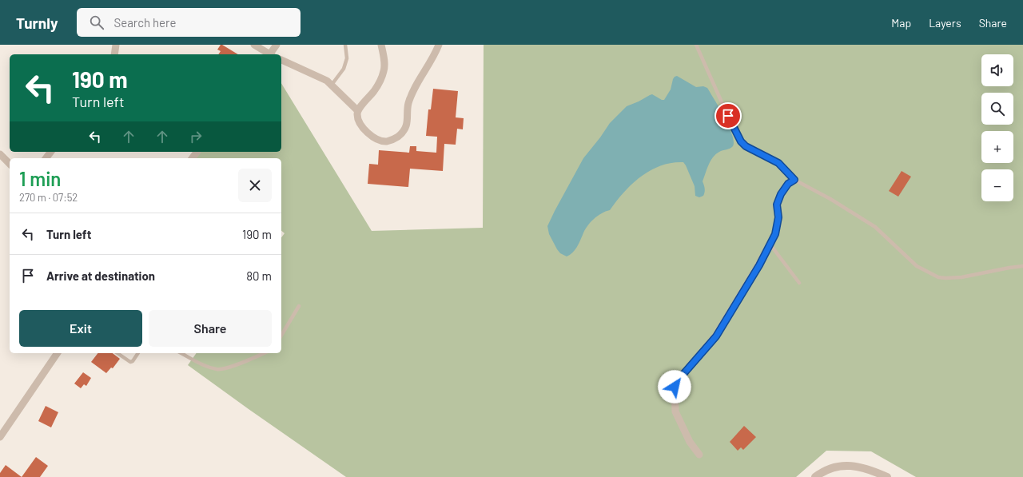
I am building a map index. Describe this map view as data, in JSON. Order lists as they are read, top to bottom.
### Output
{
  "page": {
    "header": "Turnly",
    "search": "Search here",
    "nav": ["Map", "Layers", "Share"],
    "map_buttons": ["+", "−"],
    "turn": ["190 m", "Turn left"],
    "heading": ["1 min", "270 m · 07:52"],
    "list": [
      {
        "name": "Turn left",
        "value": "190 m"
      },
      {
        "name": "Arrive at destination",
        "value": "80 m"
      }
    ],
    "buttons": ["Exit", "Share"]
  }
}
